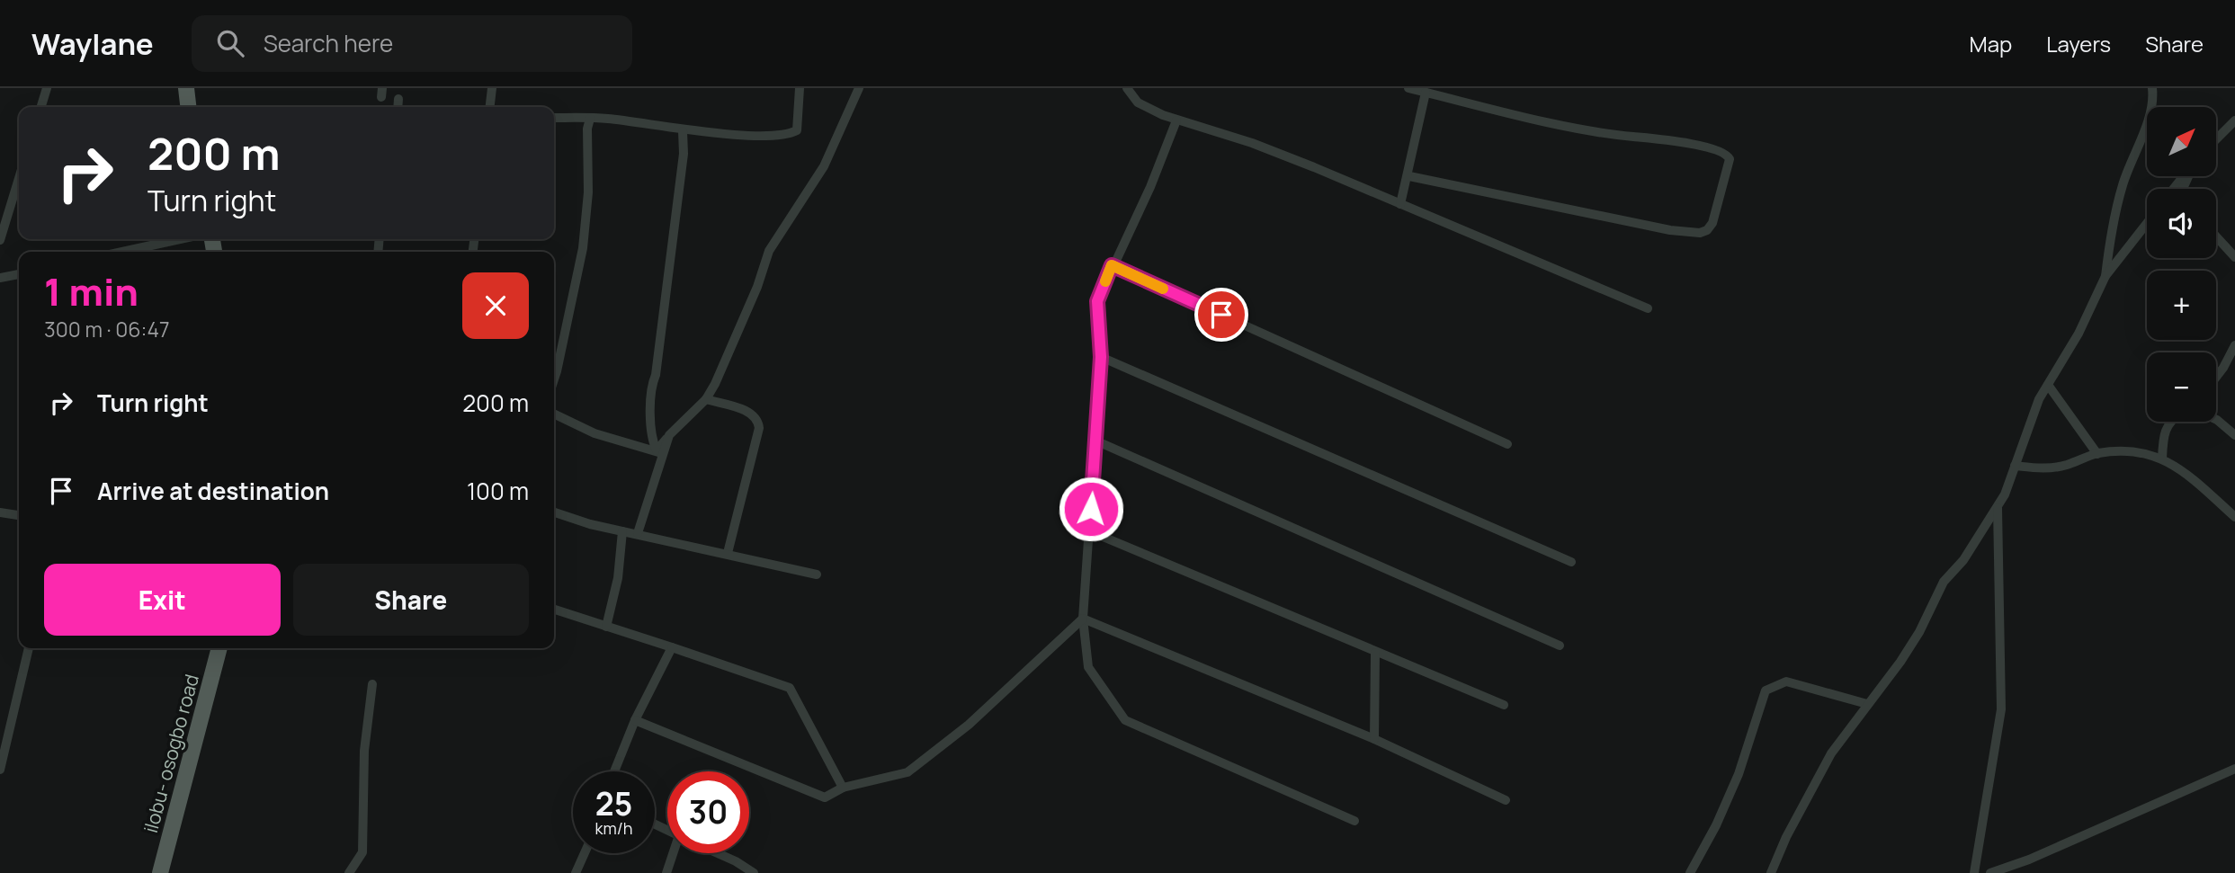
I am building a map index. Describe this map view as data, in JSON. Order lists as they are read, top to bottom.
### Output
{
  "streets": {
    "main road": ["ilobu- osogbo road"]
  },
  "north": "top right",
  "page": {
    "header": "Waylane",
    "search": "Search here",
    "nav": ["Map", "Layers", "Share"],
    "map_buttons": ["+", "−"],
    "turn": ["200 m", "Turn right"],
    "heading": ["1 min", "300 m · 06:47"],
    "list": [
      {
        "name": "Turn right",
        "value": "200 m"
      },
      {
        "name": "Arrive at destination",
        "value": "100 m"
      }
    ],
    "buttons": ["Exit", "Share"],
    "speed": "25 km/h",
    "limit": "30"
  }
}
